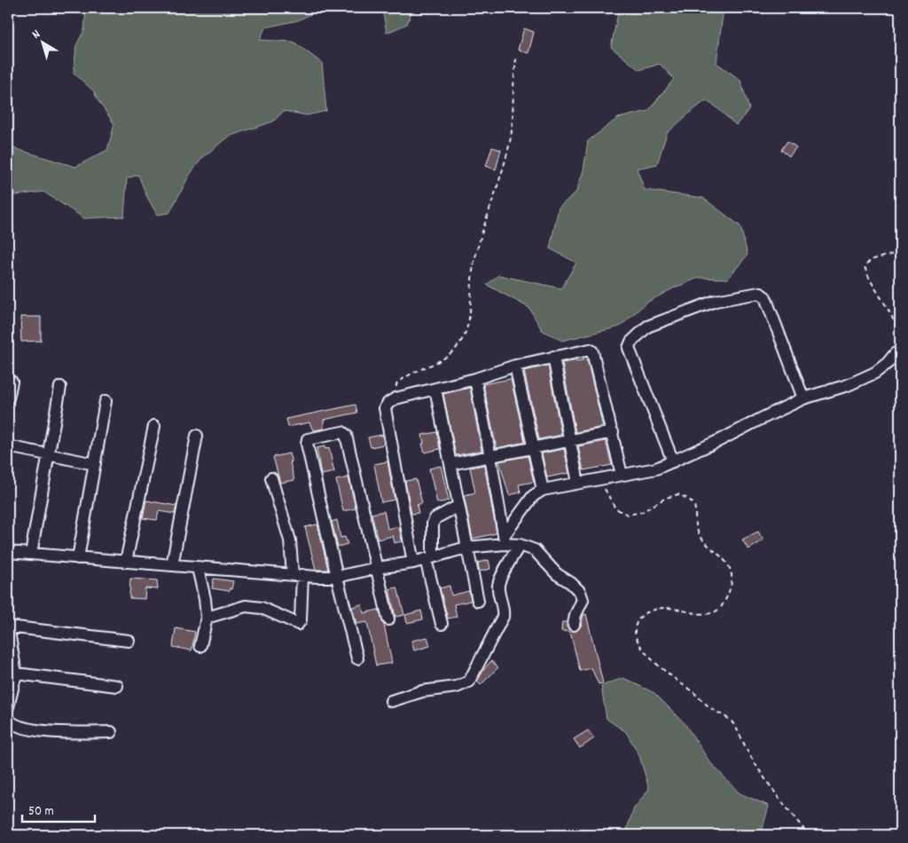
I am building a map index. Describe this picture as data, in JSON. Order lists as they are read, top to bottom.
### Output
{
  "scale_bar": "50 m",
  "north": "top left"
}
